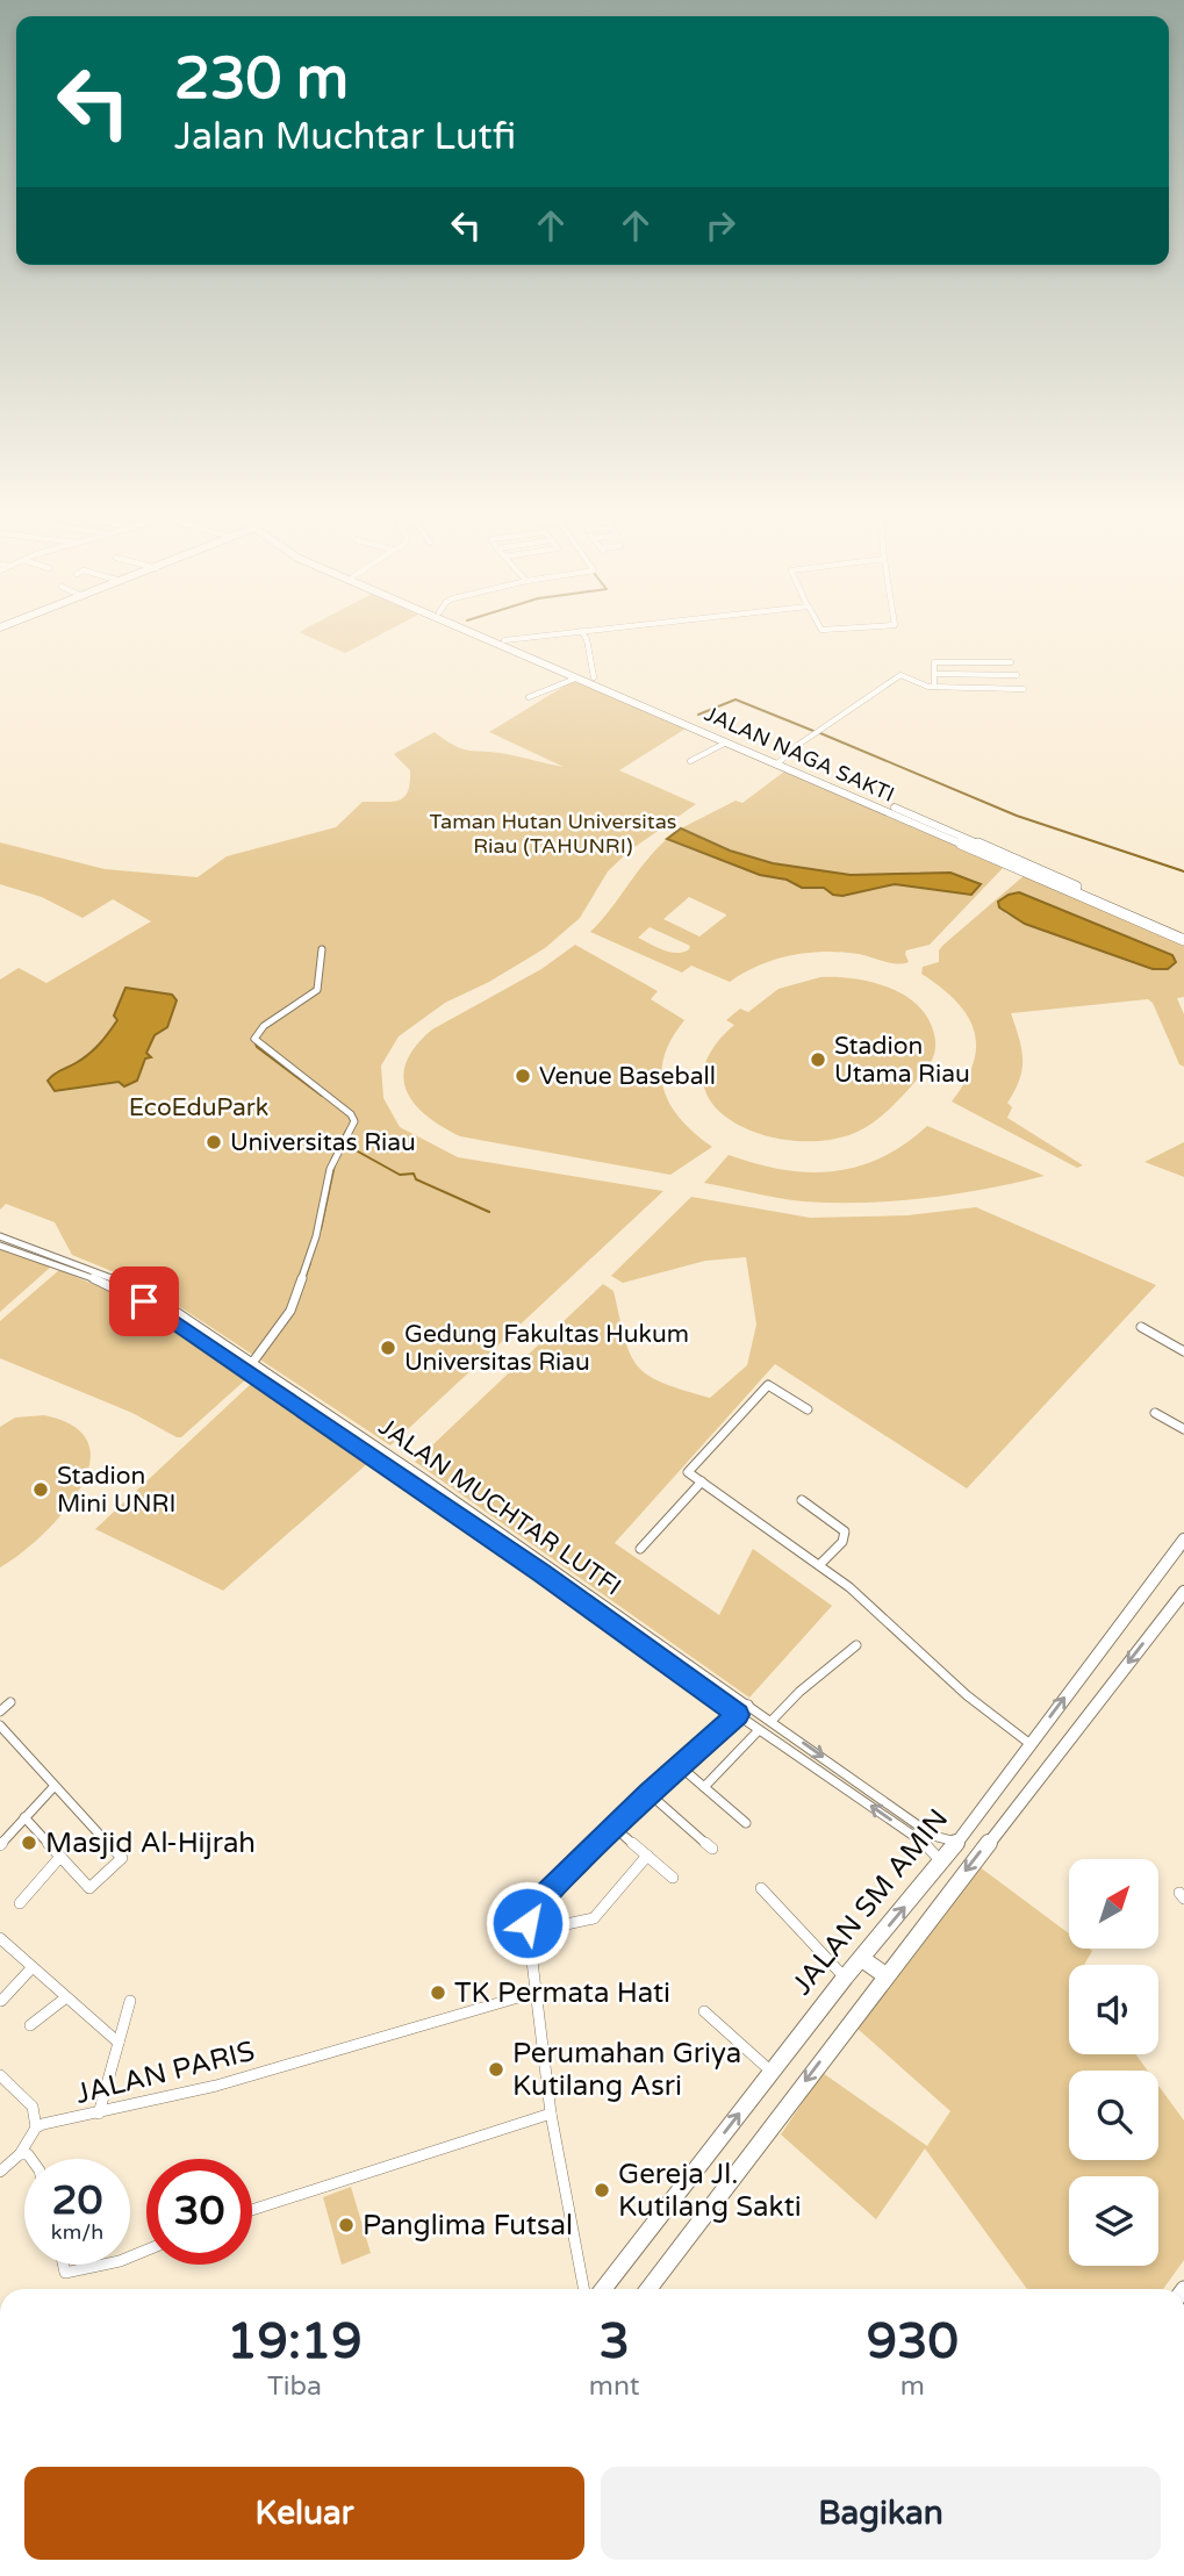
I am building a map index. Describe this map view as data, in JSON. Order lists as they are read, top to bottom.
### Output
{
  "streets": {
    "main road": ["JALAN NAGA SAKTI", "JALAN SM AMIN"],
    "street": ["JALAN MUCHTAR LUTFI", "JALAN PARIS"]
  },
  "crossings": [
    ["JALAN MUCHTAR LUTFI", "JALAN SM AMIN"]
  ],
  "parks": ["Taman Hutan Universitas Riau (TAHUNRI)", "EcoEduPark"],
  "places": [
    "Stadion Utama Riau",
    "Venue Baseball",
    "Universitas Riau",
    "Gedung Fakultas Hukum Universitas Riau",
    "Stadion Mini UNRI",
    "Masjid Al-Hijrah",
    "TK Permata Hati",
    "Perumahan Griya Kutilang Asri",
    "Gereja Jl. Kutilang Sakti",
    "Panglima Futsal"
  ],
  "north": "top right",
  "page": {
    "turn": ["230 m", "Jalan Muchtar Lutfi"],
    "speed": "20 km/h",
    "limit": "30",
    "eta": [
      "19:19",
      "Tiba",
      "3",
      "mnt",
      "930",
      "m"
    ],
    "buttons": ["Keluar", "Bagikan"]
  }
}
